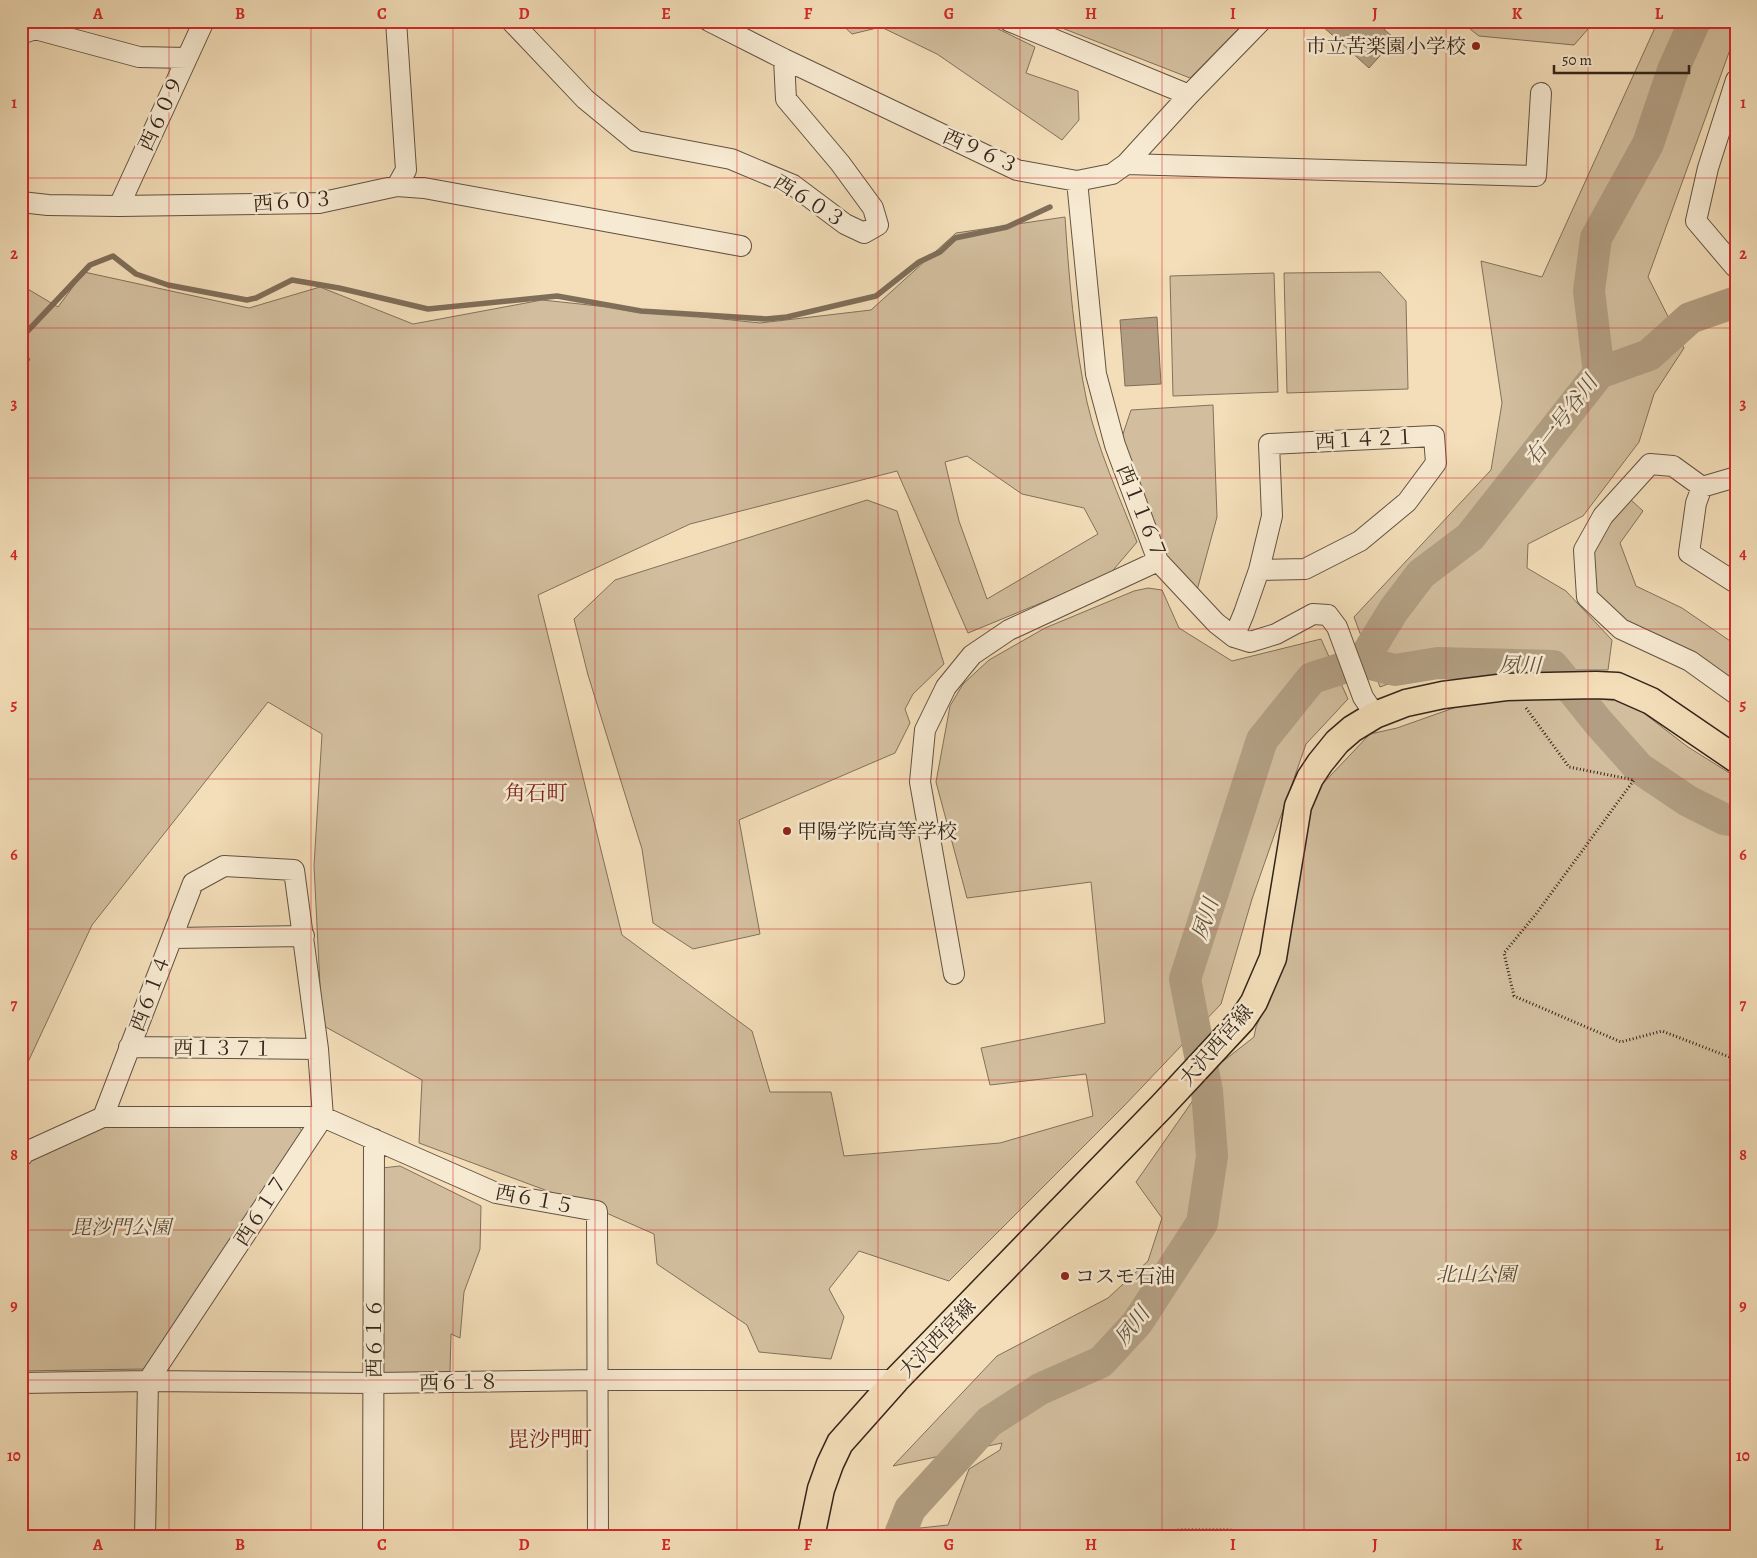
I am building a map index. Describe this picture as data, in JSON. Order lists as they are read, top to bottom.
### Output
{
  "streets": {
    "main road": ["大沢西宮線"],
    "street": [
      "西６０９",
      "西９６３",
      "西６０３",
      "西１４２１",
      "西１１６７",
      "西６１４",
      "西１３７１",
      "西６１５",
      "西６１７",
      "西６１６",
      "西６１８"
    ]
  },
  "crossings": [
    ["西６０９", "西６０３"],
    ["西９６３", "西６０３"],
    ["西９６３", "西１１６７"],
    ["西１４２１", "西１１６７"],
    ["西６１４", "西１３７１"],
    ["西６１４", "西６１５"],
    ["大沢西宮線", "西６１８"],
    ["西６１５", "西６１７"],
    ["西６１５", "西６１６"],
    ["西６１５", "西６１８"],
    ["西６１７", "西６１８"],
    ["西６１６", "西６１８"]
  ],
  "districts": ["角石町", "毘沙門町"],
  "water": ["右一号谷川", "夙川"],
  "parks": ["毘沙門公園", "北山公園"],
  "places": ["市立苦楽園小学校", "甲陽学院高等学校", "コスモ石油"],
  "scale_bar": "50 m",
  "grid": {
    "columns": [
      "A",
      "B",
      "C",
      "D",
      "E",
      "F",
      "G",
      "H",
      "I",
      "J",
      "K",
      "L"
    ],
    "rows": [
      "1",
      "2",
      "3",
      "4",
      "5",
      "6",
      "7",
      "8",
      "9",
      "10"
    ]
  }
}
